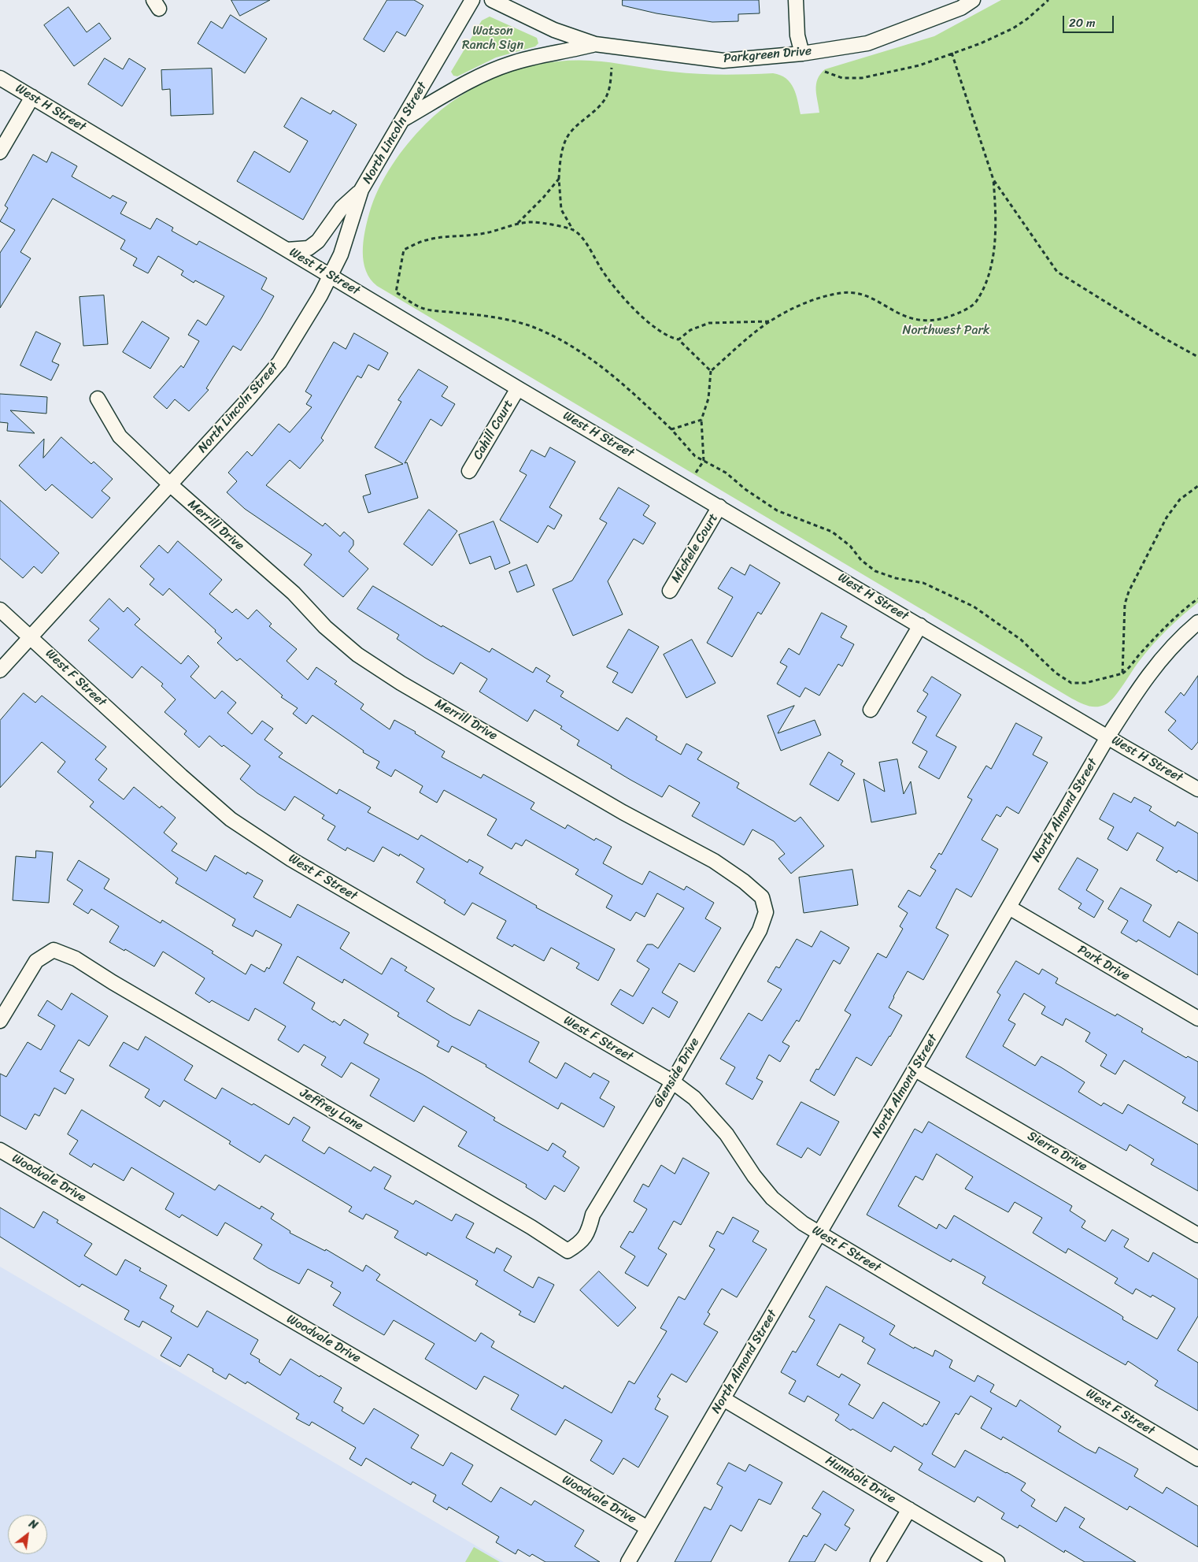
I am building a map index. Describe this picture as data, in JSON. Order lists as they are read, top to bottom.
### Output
{
  "streets": {
    "street": [
      "Parkgreen Drive",
      "West H Street",
      "North Lincoln Street",
      "Cahill Court",
      "Merrill Drive",
      "Michele Court",
      "West F Street",
      "North Almond Street",
      "Park Drive",
      "Glenside Drive",
      "Jeffrey Lane",
      "Sierra Drive",
      "Woodvale Drive",
      "Humbolt Drive"
    ]
  },
  "crossings": [
    ["West H Street", "North Lincoln Street"],
    ["West H Street", "Cahill Court"],
    ["West H Street", "Michele Court"],
    ["West H Street", "North Almond Street"],
    ["North Lincoln Street", "Merrill Drive"],
    ["North Lincoln Street", "West F Street"],
    ["Merrill Drive", "Glenside Drive"],
    ["West F Street", "North Almond Street"],
    ["West F Street", "Glenside Drive"],
    ["North Almond Street", "Park Drive"],
    ["North Almond Street", "Sierra Drive"],
    ["North Almond Street", "Woodvale Drive"],
    ["North Almond Street", "Humbolt Drive"],
    ["Glenside Drive", "Jeffrey Lane"]
  ],
  "parks": ["Watson Ranch Sign", "Northwest Park"],
  "scale_bar": "20 m",
  "north": "top right"
}
